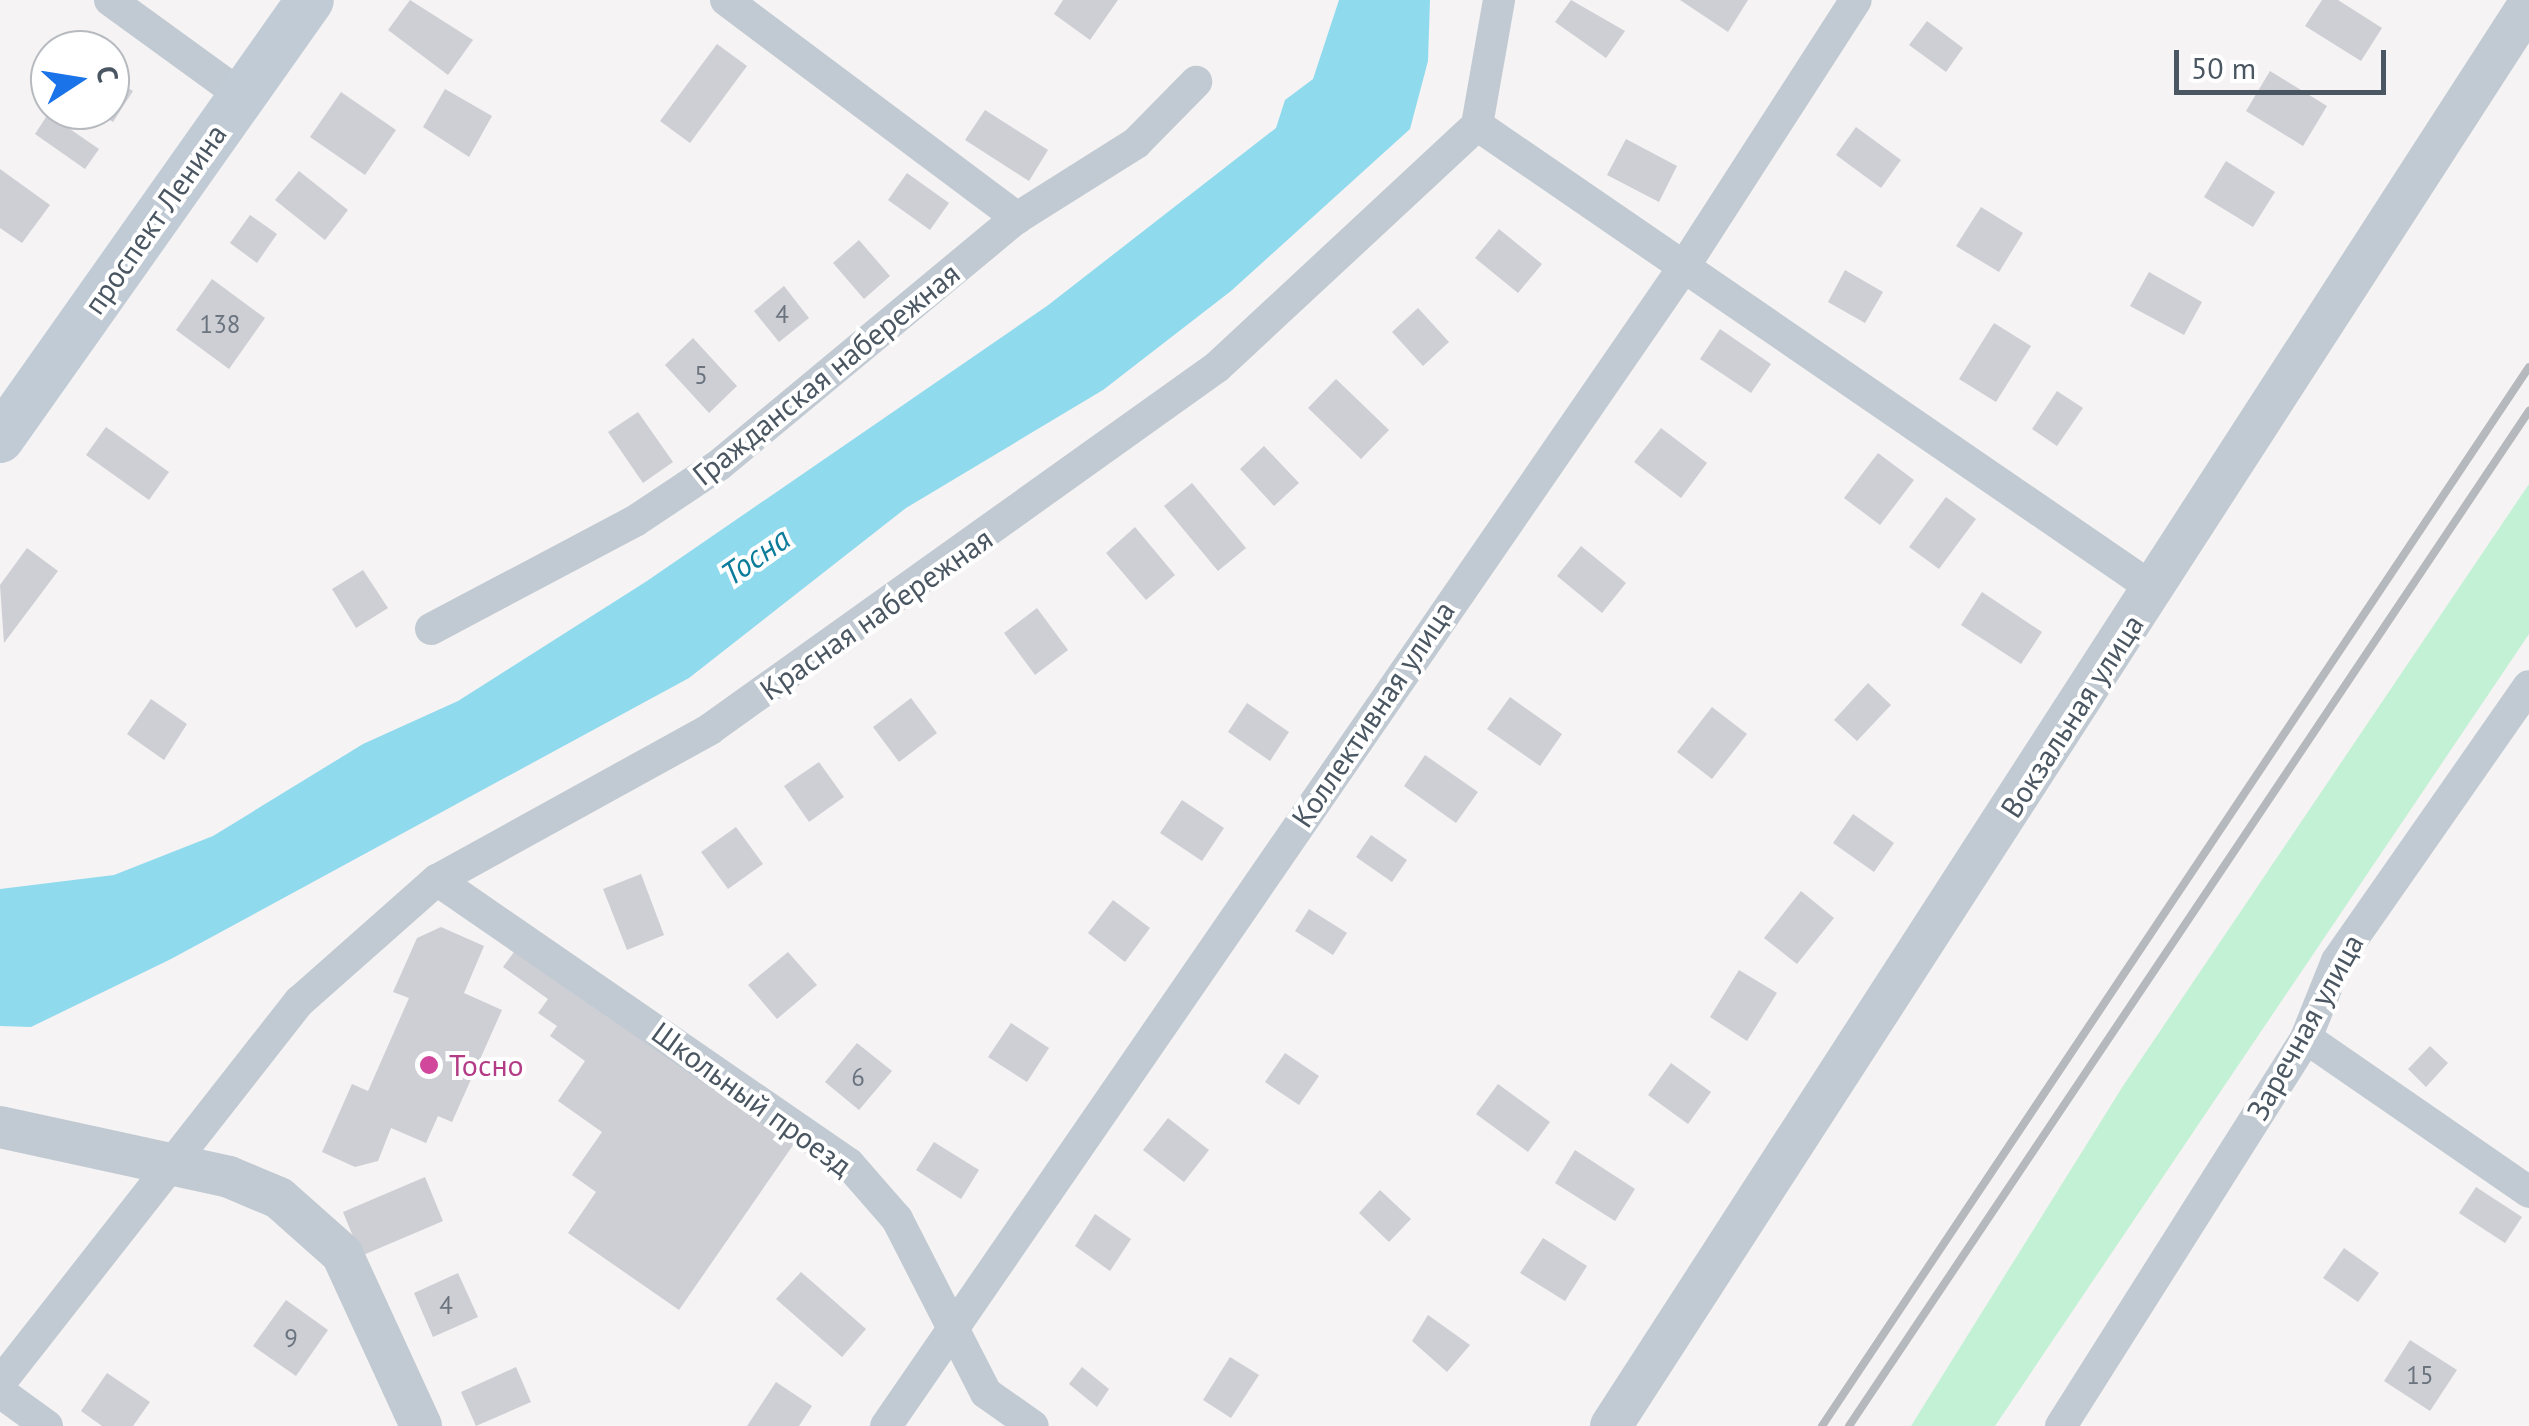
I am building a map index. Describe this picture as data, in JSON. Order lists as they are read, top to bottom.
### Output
{
  "streets": {
    "main road": ["проспект Ленина"],
    "street": [
      "Гражданская набережная",
      "Красная набережная",
      "Коллективная улица",
      "Вокзальная улица",
      "Заречная улица",
      "Школьный проезд"
    ]
  },
  "crossings": [
    ["Красная набережная", "Школьный проезд"],
    ["Коллективная улица", "Школьный проезд"]
  ],
  "water": ["Тосна"],
  "places": ["Тосно"],
  "house_numbers": [
    "4",
    "138",
    "5",
    "6",
    "4",
    "9",
    "15"
  ],
  "scale_bar": "50 m",
  "north": "right"
}
